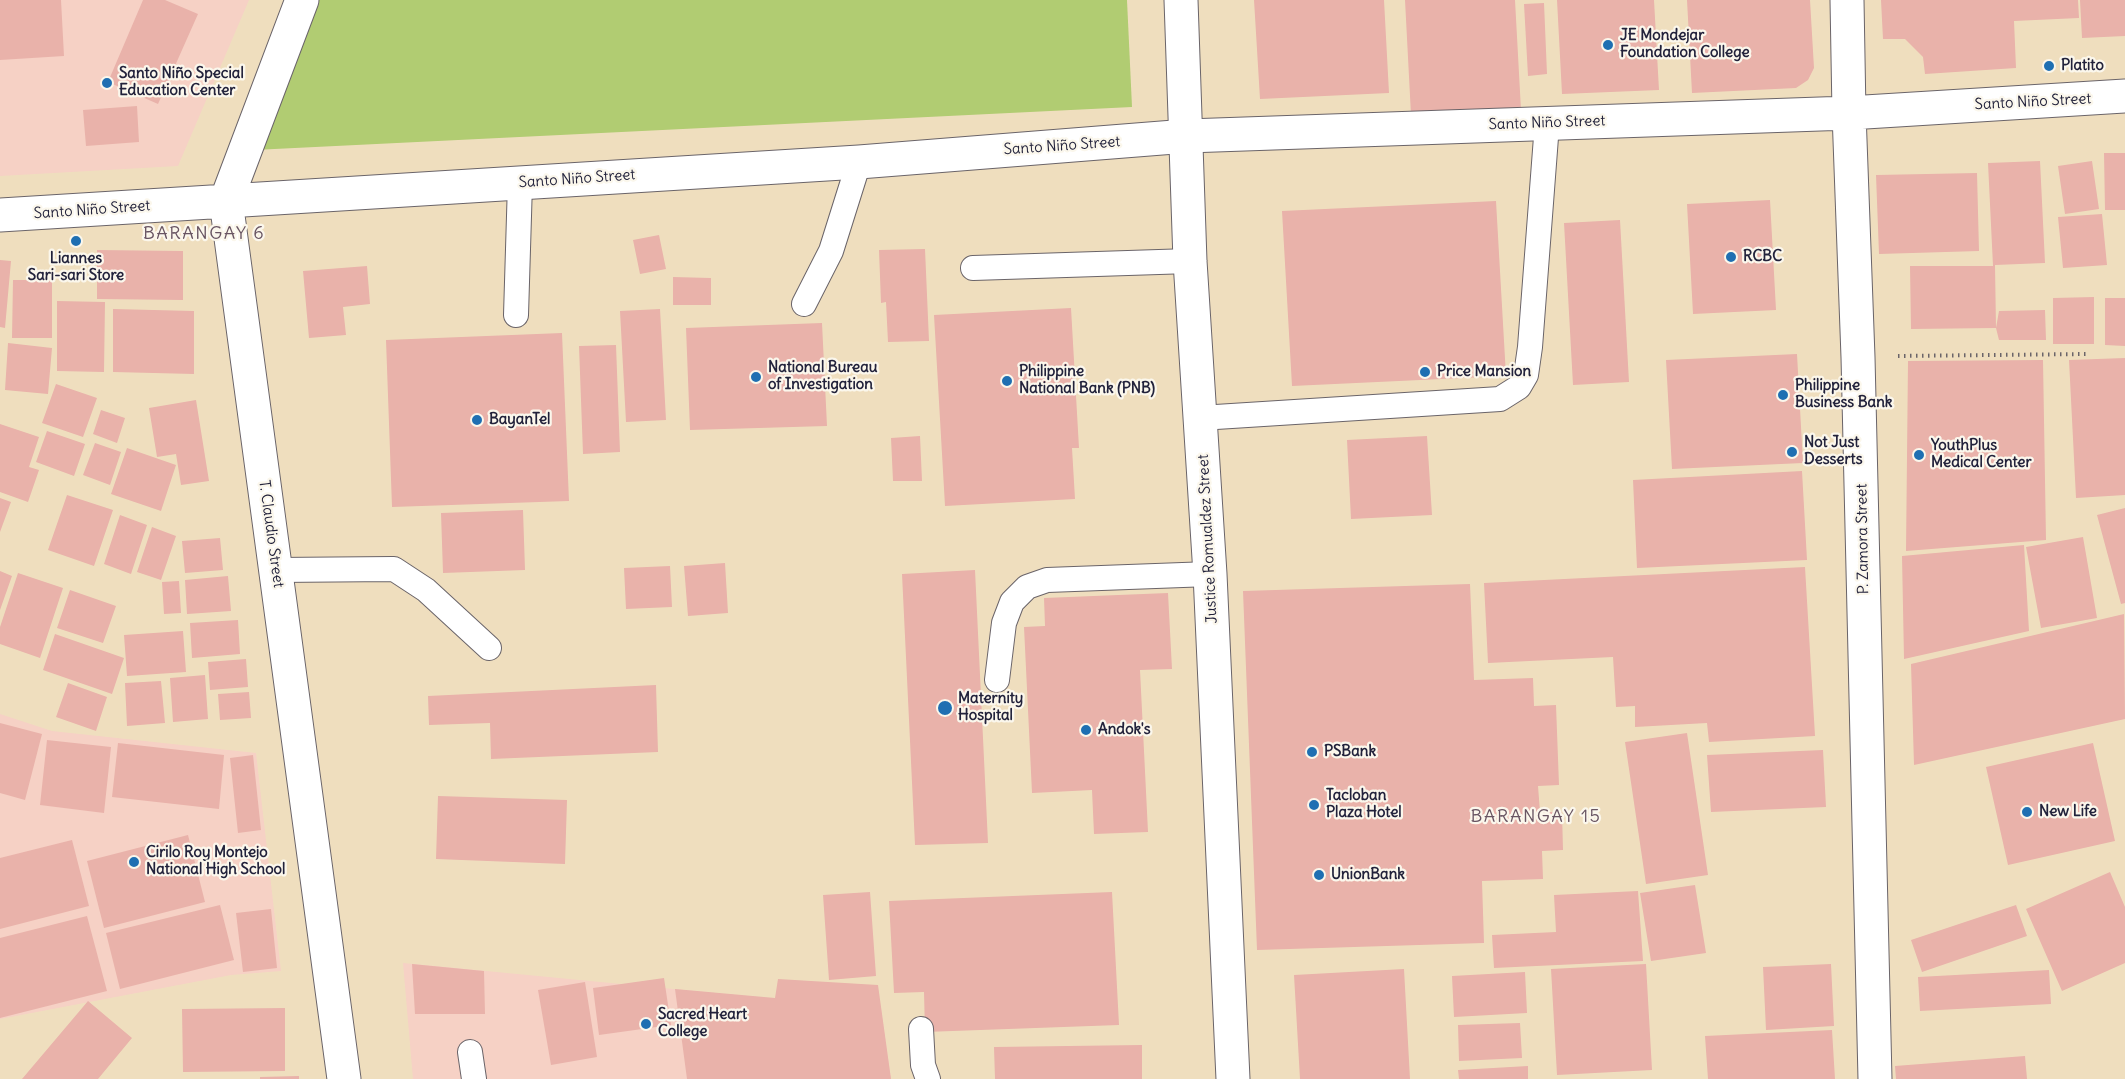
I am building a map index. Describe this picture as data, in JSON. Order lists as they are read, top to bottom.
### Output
{
  "streets": {
    "street": [
      "Santo Niño Street",
      "T. Claudio Street",
      "Justice Romualdez Street",
      "P. Zamora Street"
    ]
  },
  "crossings": [
    ["Santo Niño Street", "T. Claudio Street"],
    ["Santo Niño Street", "Justice Romualdez Street"],
    ["Santo Niño Street", "P. Zamora Street"]
  ],
  "districts": ["BARANGAY 6", "BARANGAY 15"],
  "places": [
    "JE Mondejar Foundation College",
    "Platito",
    "Santo Niño Special Education Center",
    "Liannes Sari-sari Store",
    "RCBC",
    "Price Mansion",
    "National Bureau of Investigation",
    "Philippine National Bank (PNB)",
    "Philippine Business Bank",
    "BayanTel",
    "Not Just Desserts",
    "YouthPlus Medical Center",
    "Maternity Hospital",
    "Andok's",
    "PSBank",
    "Tacloban Plaza Hotel",
    "New Life",
    "Cirilo Roy Montejo National High School",
    "UnionBank",
    "Sacred Heart College"
  ]
}
